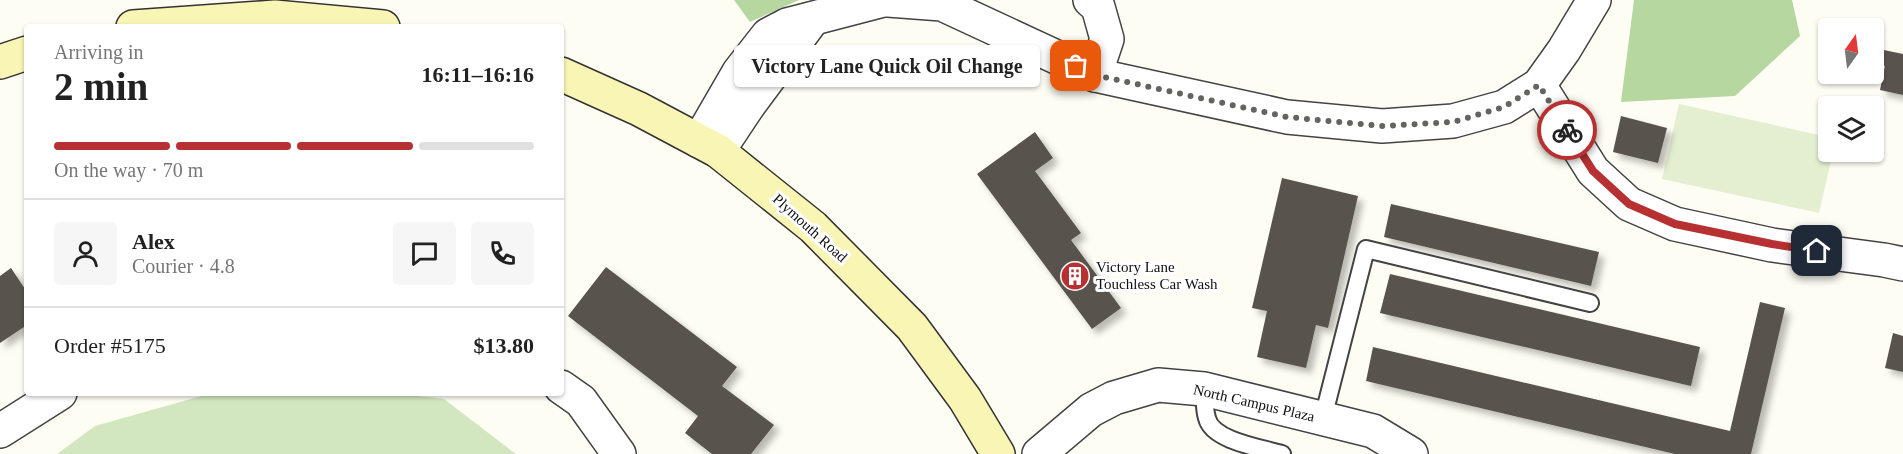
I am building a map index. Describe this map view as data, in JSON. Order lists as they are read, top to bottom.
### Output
{
  "streets": {
    "main road": ["Plymouth Road"],
    "street": ["North Campus Plaza"]
  },
  "places": {
    "other": ["Victory Lane Quick Oil Change"],
    "building": ["Victory Lane Touchless Car Wash"]
  },
  "north": "top",
  "page": {
    "heading": ["2 min", "Arriving in", "16:11–16:16"],
    "panel": [
      "Alex",
      "Courier · 4.8",
      "Order #5175",
      "$13.80"
    ],
    "bubble": "Victory Lane Quick Oil Change",
    "bar": "On the way · 70 m"
  }
}
